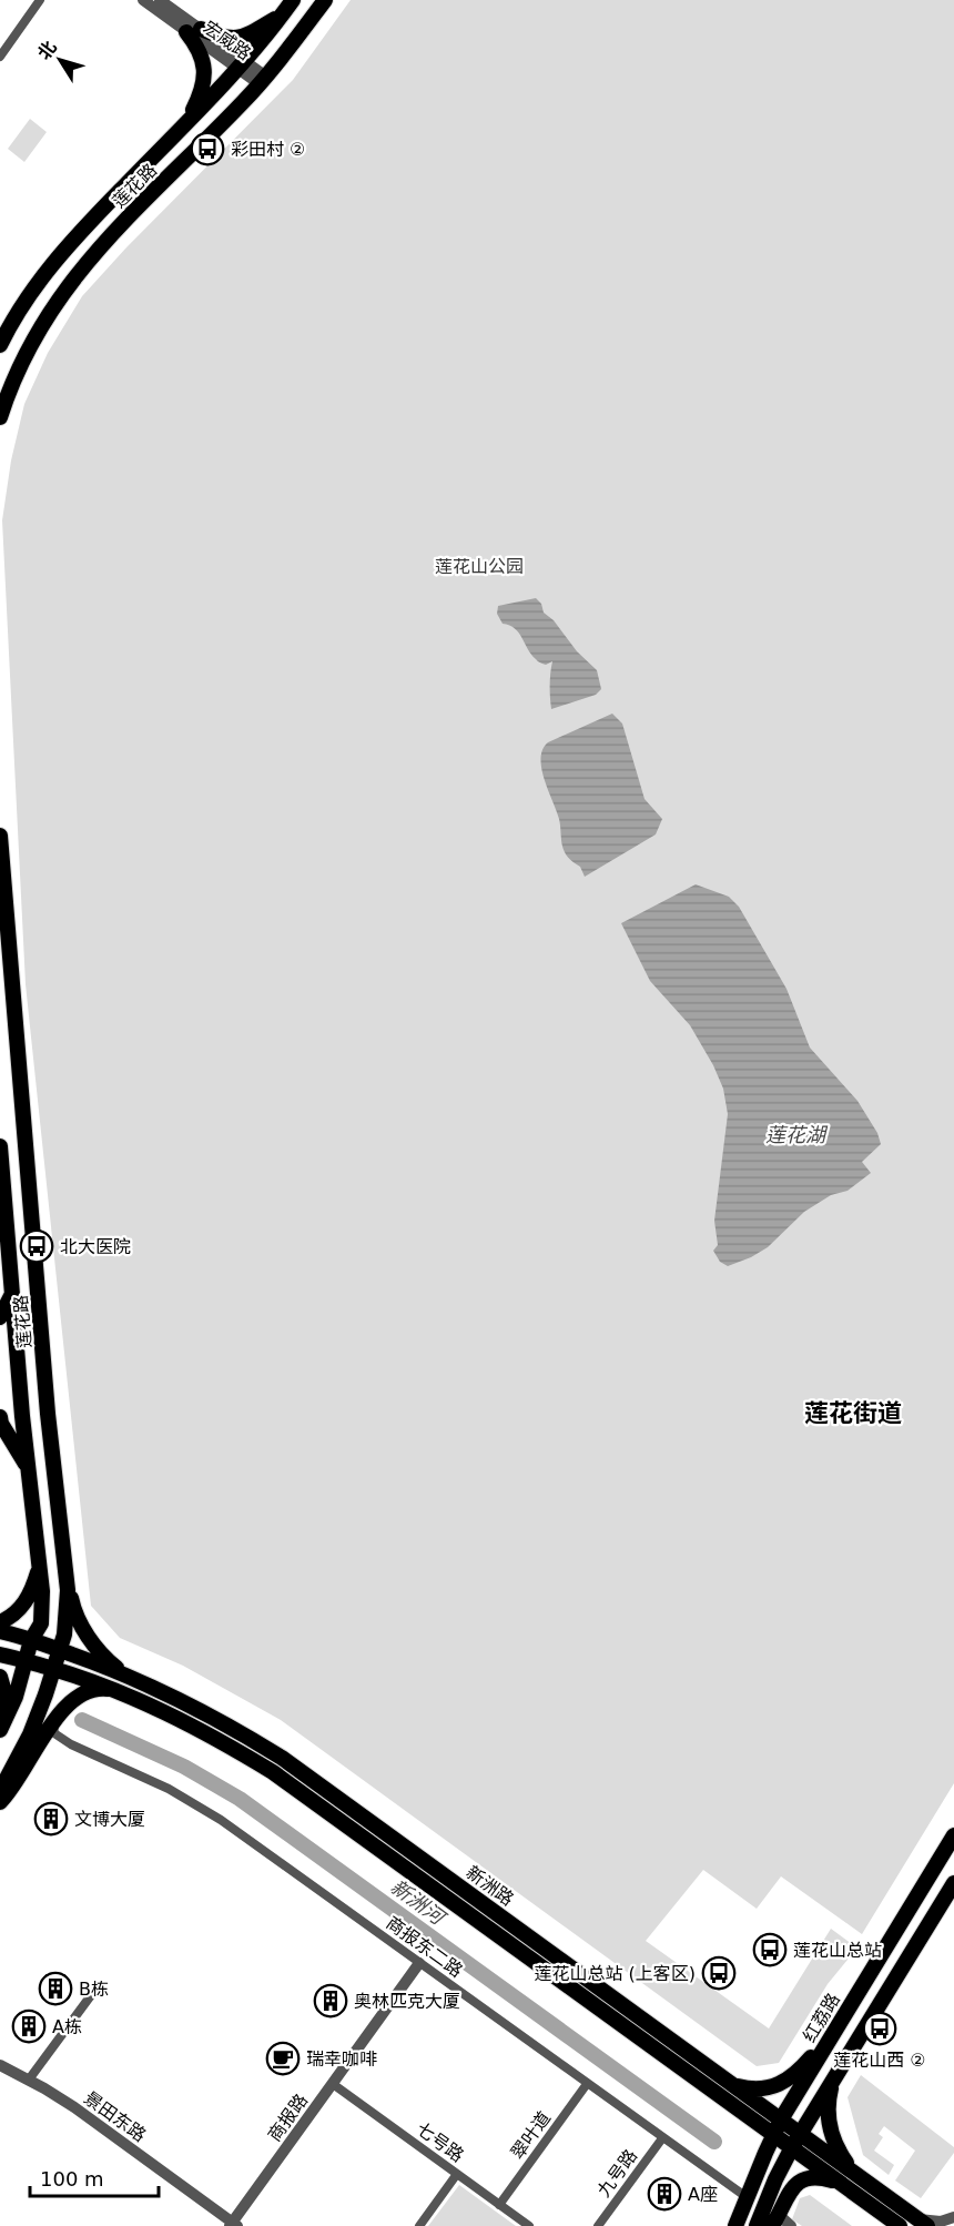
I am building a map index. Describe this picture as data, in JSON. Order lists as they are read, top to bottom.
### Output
{
  "streets": {
    "main road": ["莲花路", "新洲路", "红荔路"],
    "street": [
      "宏威路",
      "商报东二路",
      "景田东路",
      "商报路",
      "翠叶道",
      "七号路",
      "九号路"
    ]
  },
  "crossings": [
    ["宏威路", "莲花路"],
    ["莲花路", "新洲路"],
    ["新洲路", "红荔路"],
    ["商报东二路", "红荔路"],
    ["商报东二路", "商报路"],
    ["商报东二路", "翠叶道"],
    ["商报东二路", "九号路"],
    ["景田东路", "商报路"],
    ["商报路", "七号路"],
    ["翠叶道", "七号路"]
  ],
  "districts": ["莲花街道"],
  "water": ["莲花湖", "新洲河"],
  "parks": ["莲花山公园"],
  "places": {
    "bus stop": [
      "彩田村 ②",
      "北大医院",
      "莲花山总站",
      "莲花山总站 (上客区)",
      "莲花山西 ②"
    ],
    "building": [
      "文博大厦",
      "B栋",
      "奥林匹克大厦",
      "A栋",
      "A座"
    ],
    "cafe": ["瑞幸咖啡"]
  },
  "scale_bar": "100 m",
  "north": "top left"
}
